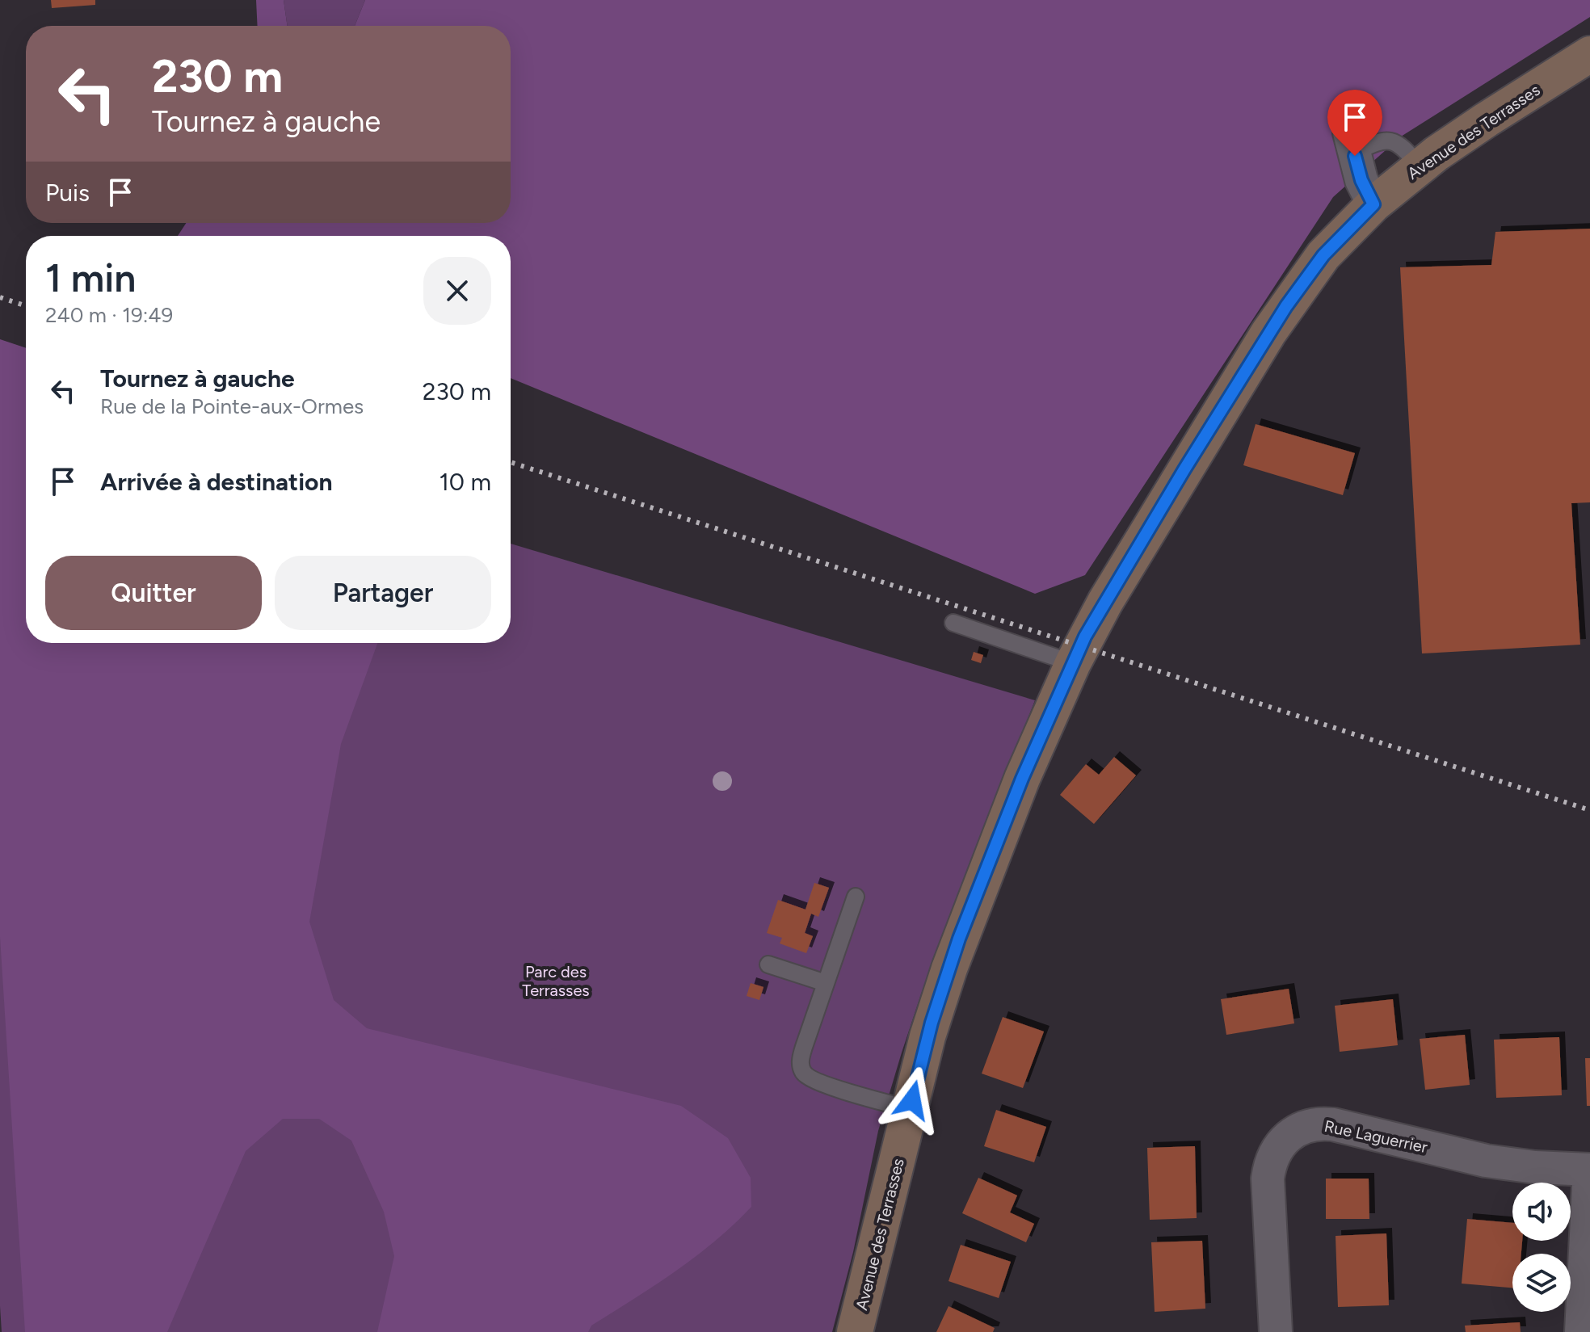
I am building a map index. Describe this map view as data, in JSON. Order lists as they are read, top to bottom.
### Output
{
  "streets": {
    "street": ["Avenue des Terrasses", "Rue Laguerrier"]
  },
  "parks": ["Parc des Terrasses"],
  "page": {
    "turn": ["230 m", "Tournez à gauche"],
    "then": "Puis",
    "heading": ["1 min", "240 m · 19:49"],
    "list": [
      {
        "name": "Tournez à gauche",
        "note": "Rue de la Pointe-aux-Ormes",
        "value": "230 m"
      },
      {
        "name": "Arrivée à destination",
        "value": "10 m"
      }
    ],
    "buttons": ["Quitter", "Partager"]
  }
}
